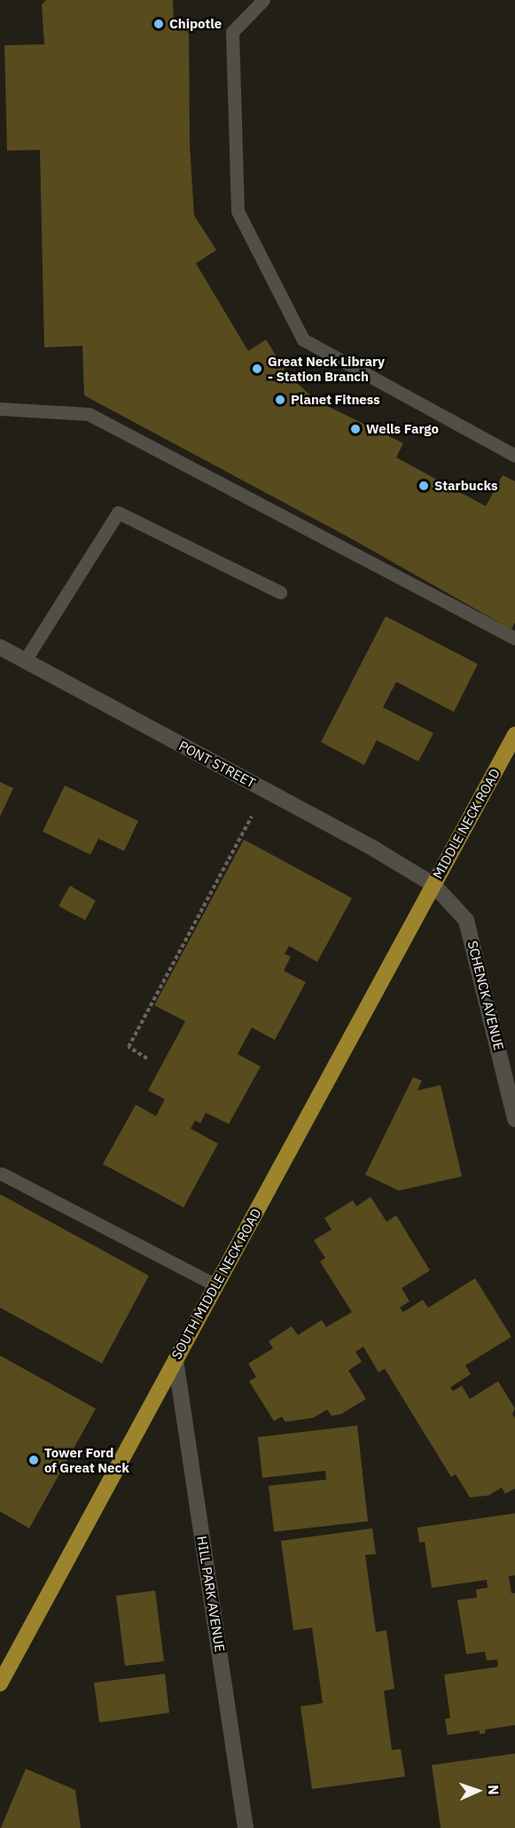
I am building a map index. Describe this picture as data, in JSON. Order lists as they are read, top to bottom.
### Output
{
  "streets": {
    "main road": ["MIDDLE NECK ROAD", "SOUTH MIDDLE NECK ROAD"],
    "street": ["PONT STREET", "SCHENCK AVENUE", "HILL PARK AVENUE"]
  },
  "crossings": [
    ["PONT STREET", "MIDDLE NECK ROAD"],
    ["PONT STREET", "SCHENCK AVENUE"],
    ["PONT STREET", "SOUTH MIDDLE NECK ROAD"],
    ["MIDDLE NECK ROAD", "SCHENCK AVENUE"],
    ["MIDDLE NECK ROAD", "SOUTH MIDDLE NECK ROAD"],
    ["SCHENCK AVENUE", "SOUTH MIDDLE NECK ROAD"],
    ["SOUTH MIDDLE NECK ROAD", "HILL PARK AVENUE"]
  ],
  "places": [
    "Chipotle",
    "Great Neck Library - Station Branch",
    "Planet Fitness",
    "Wells Fargo",
    "Starbucks",
    "Tower Ford of Great Neck"
  ],
  "north": "right"
}
